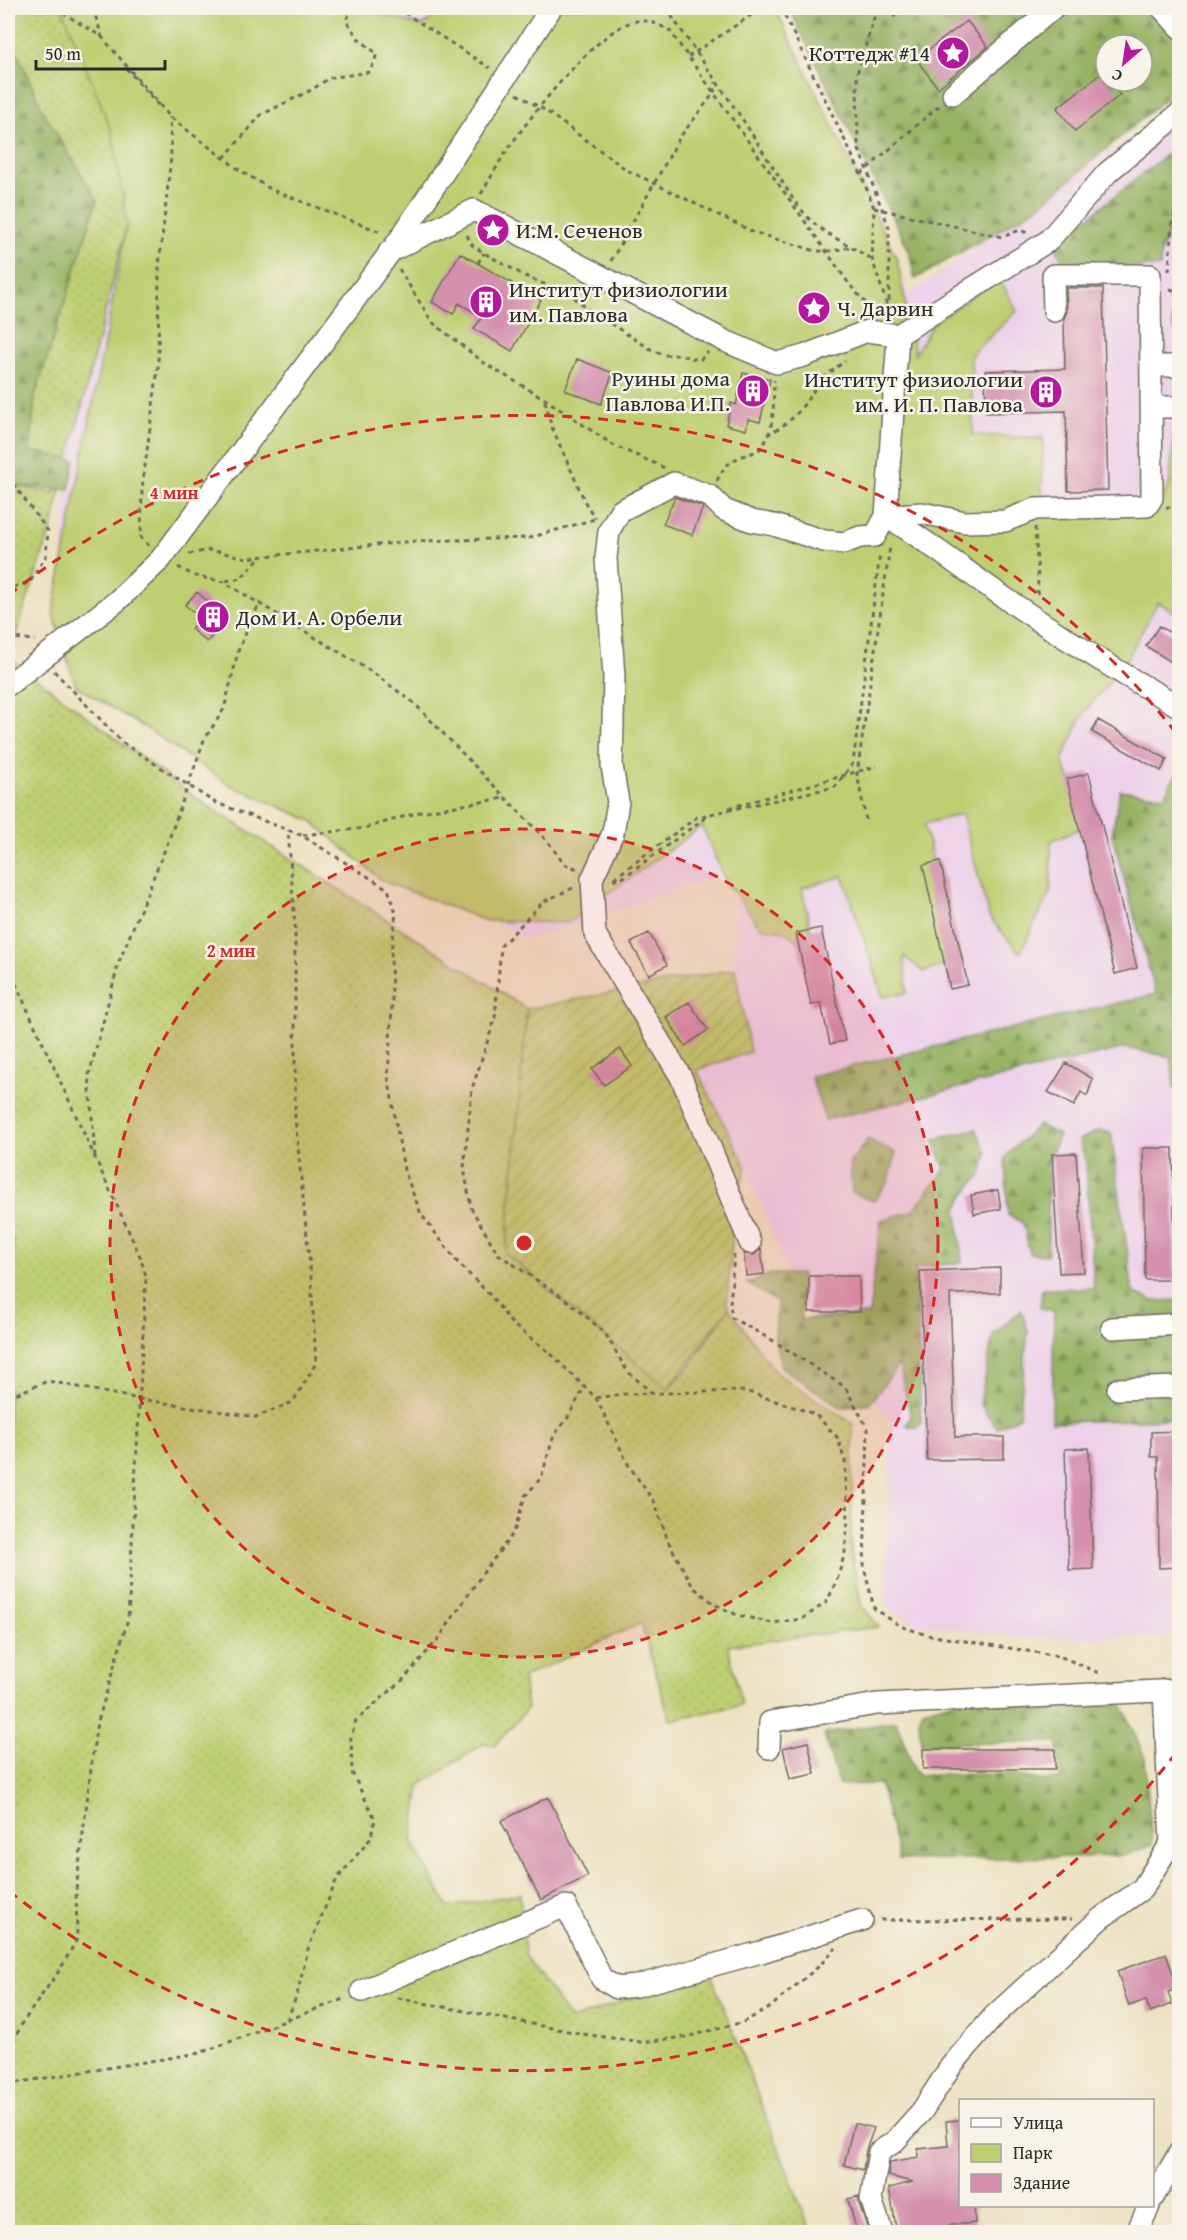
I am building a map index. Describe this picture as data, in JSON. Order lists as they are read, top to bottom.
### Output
{
  "places": {
    "place": ["Коттедж #14", "И.М. Сеченов", "Ч. Дарвин"],
    "building": [
      "Институт физиологии им. Павлова",
      "Руины дома Павлова И.П.",
      "Институт физиологии им. И. П. Павлова",
      "Дом И. А. Орбели"
    ]
  },
  "legend": ["Улица", "Парк", "Здание"],
  "scale_bar": "50 m",
  "north": "bottom left",
  "rings": ["4 мин", "2 мин"]
}
